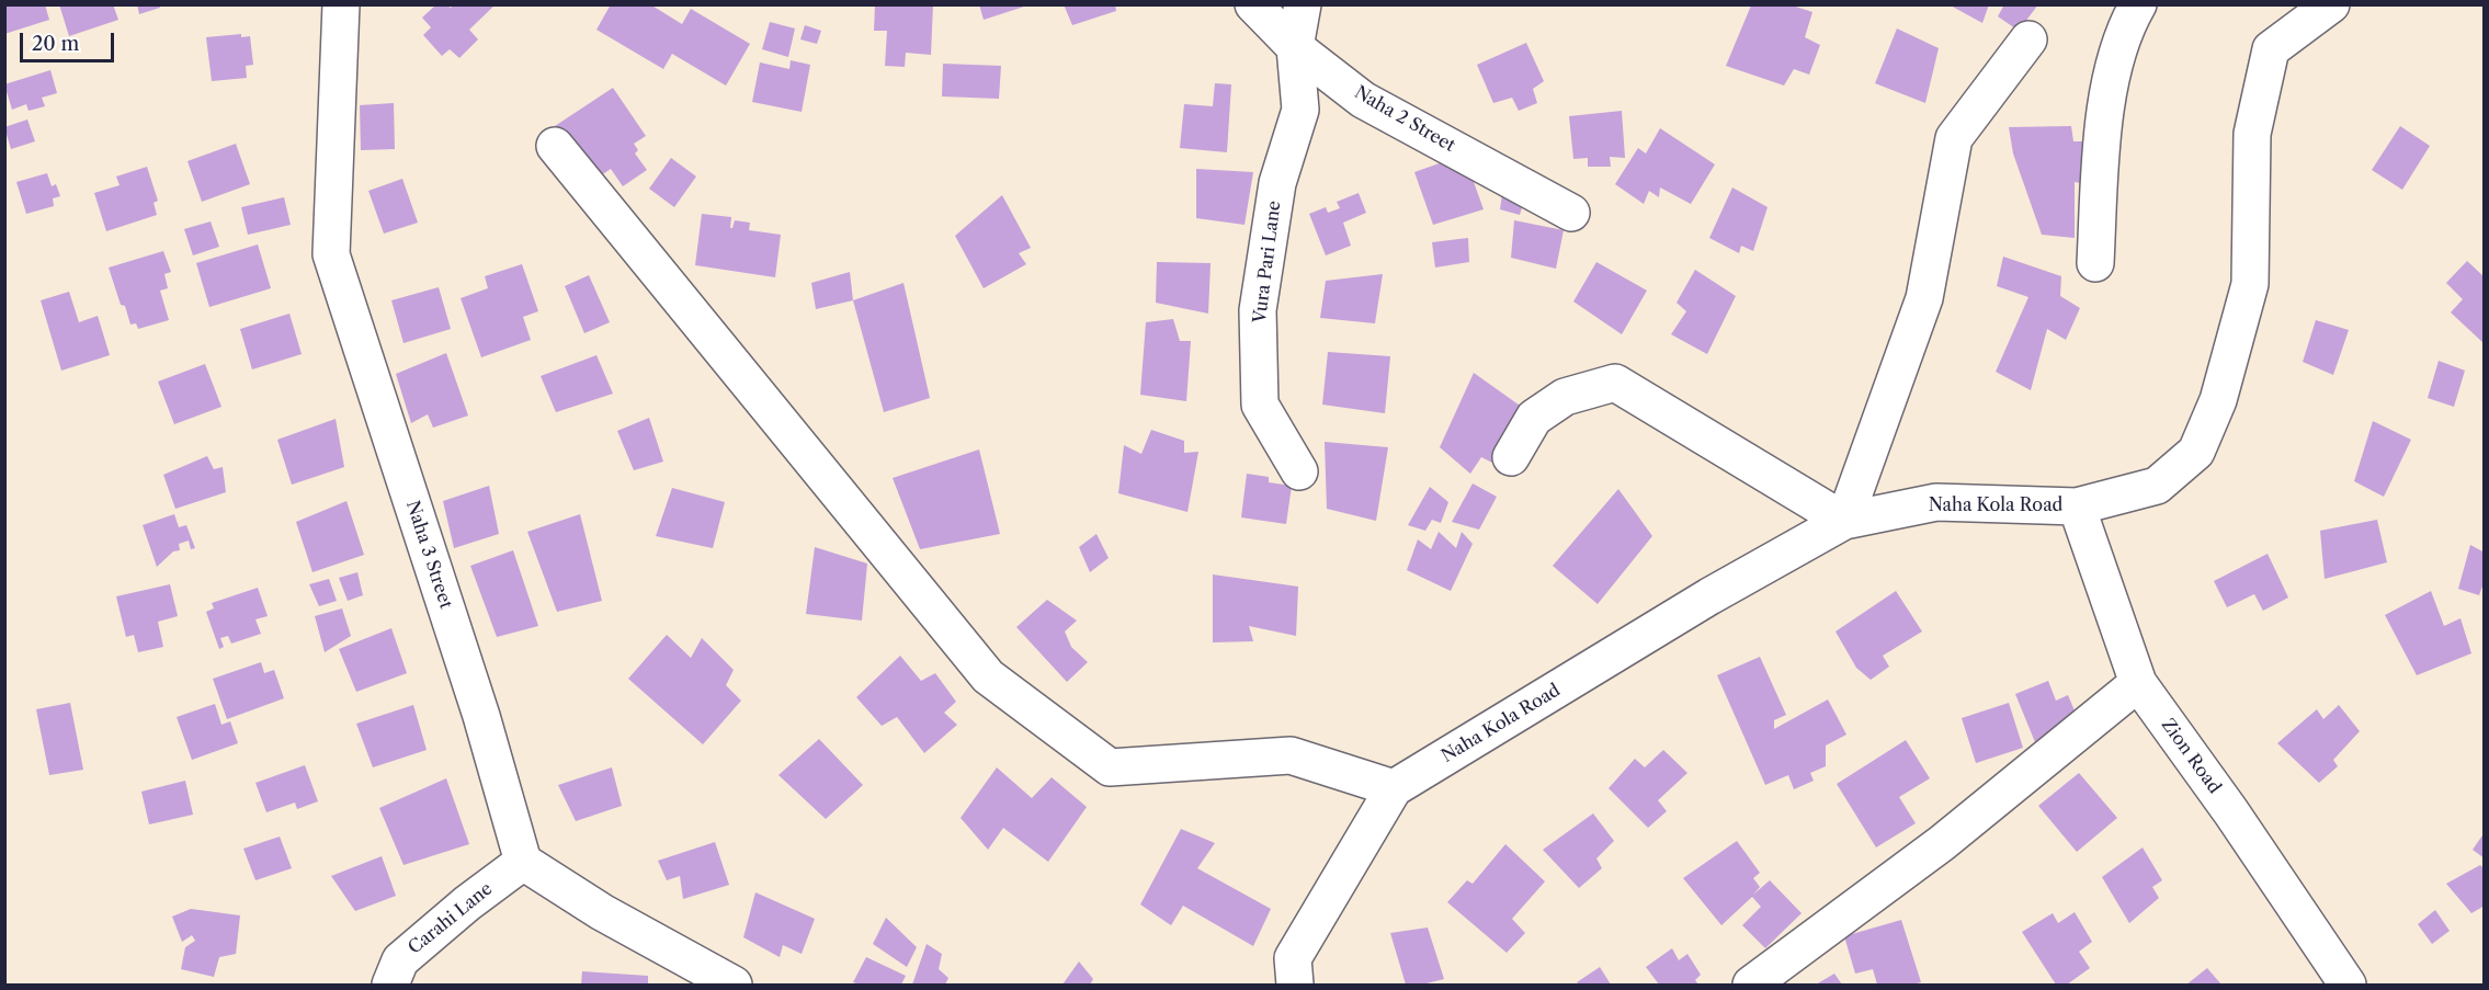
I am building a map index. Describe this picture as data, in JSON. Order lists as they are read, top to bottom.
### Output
{
  "streets": {
    "street": [
      "Naha 2 Street",
      "Vura Pari Lane",
      "Naha Kola Road",
      "Naha 3 Street",
      "Zion Road",
      "Carahi Lane"
    ]
  },
  "crossings": [
    ["Naha 2 Street", "Vura Pari Lane"],
    ["Naha Kola Road", "Zion Road"],
    ["Naha 3 Street", "Carahi Lane"]
  ],
  "scale_bar": "20 m"
}
